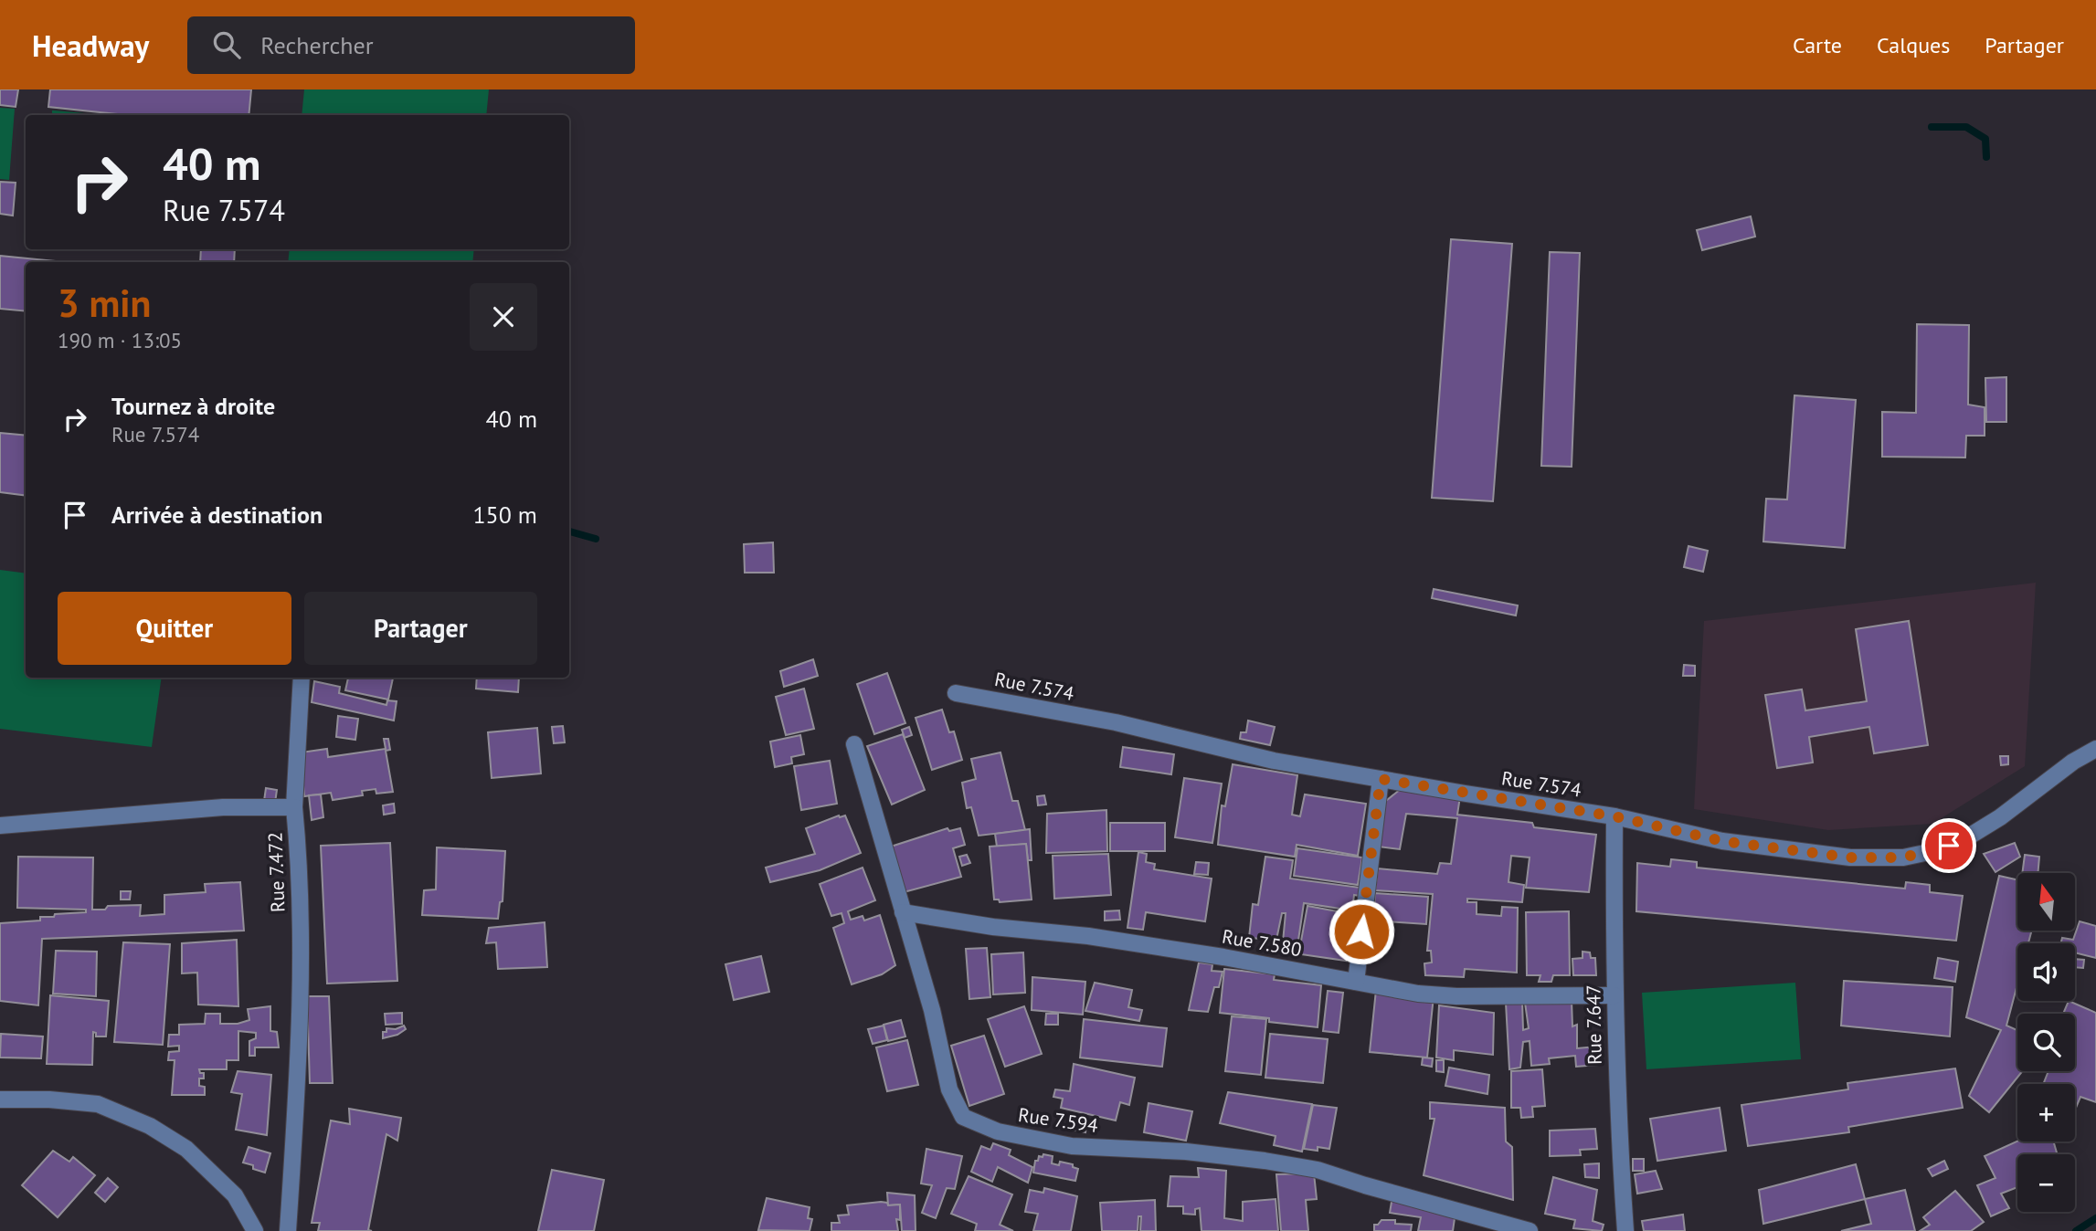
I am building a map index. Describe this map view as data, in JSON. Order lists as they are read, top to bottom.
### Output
{
  "streets": {
    "street": [
      "Rue 7.574",
      "Rue 7.472",
      "Rue 7.580",
      "Rue 7.647",
      "Rue 7.594"
    ]
  },
  "crossings": [
    ["Rue 7.574", "Rue 7.647"],
    ["Rue 7.580", "Rue 7.647"],
    ["Rue 7.580", "Rue 7.594"]
  ],
  "north": "top",
  "page": {
    "header": "Headway",
    "search": "Rechercher",
    "nav": ["Carte", "Calques", "Partager"],
    "turn": ["40 m", "Rue 7.574"],
    "heading": ["3 min", "190 m · 13:05"],
    "list": [
      {
        "name": "Tournez à droite",
        "note": "Rue 7.574",
        "value": "40 m"
      },
      {
        "name": "Arrivée à destination",
        "value": "150 m"
      }
    ],
    "buttons": ["Quitter", "Partager"],
    "map_buttons": ["+", "−"]
  }
}
